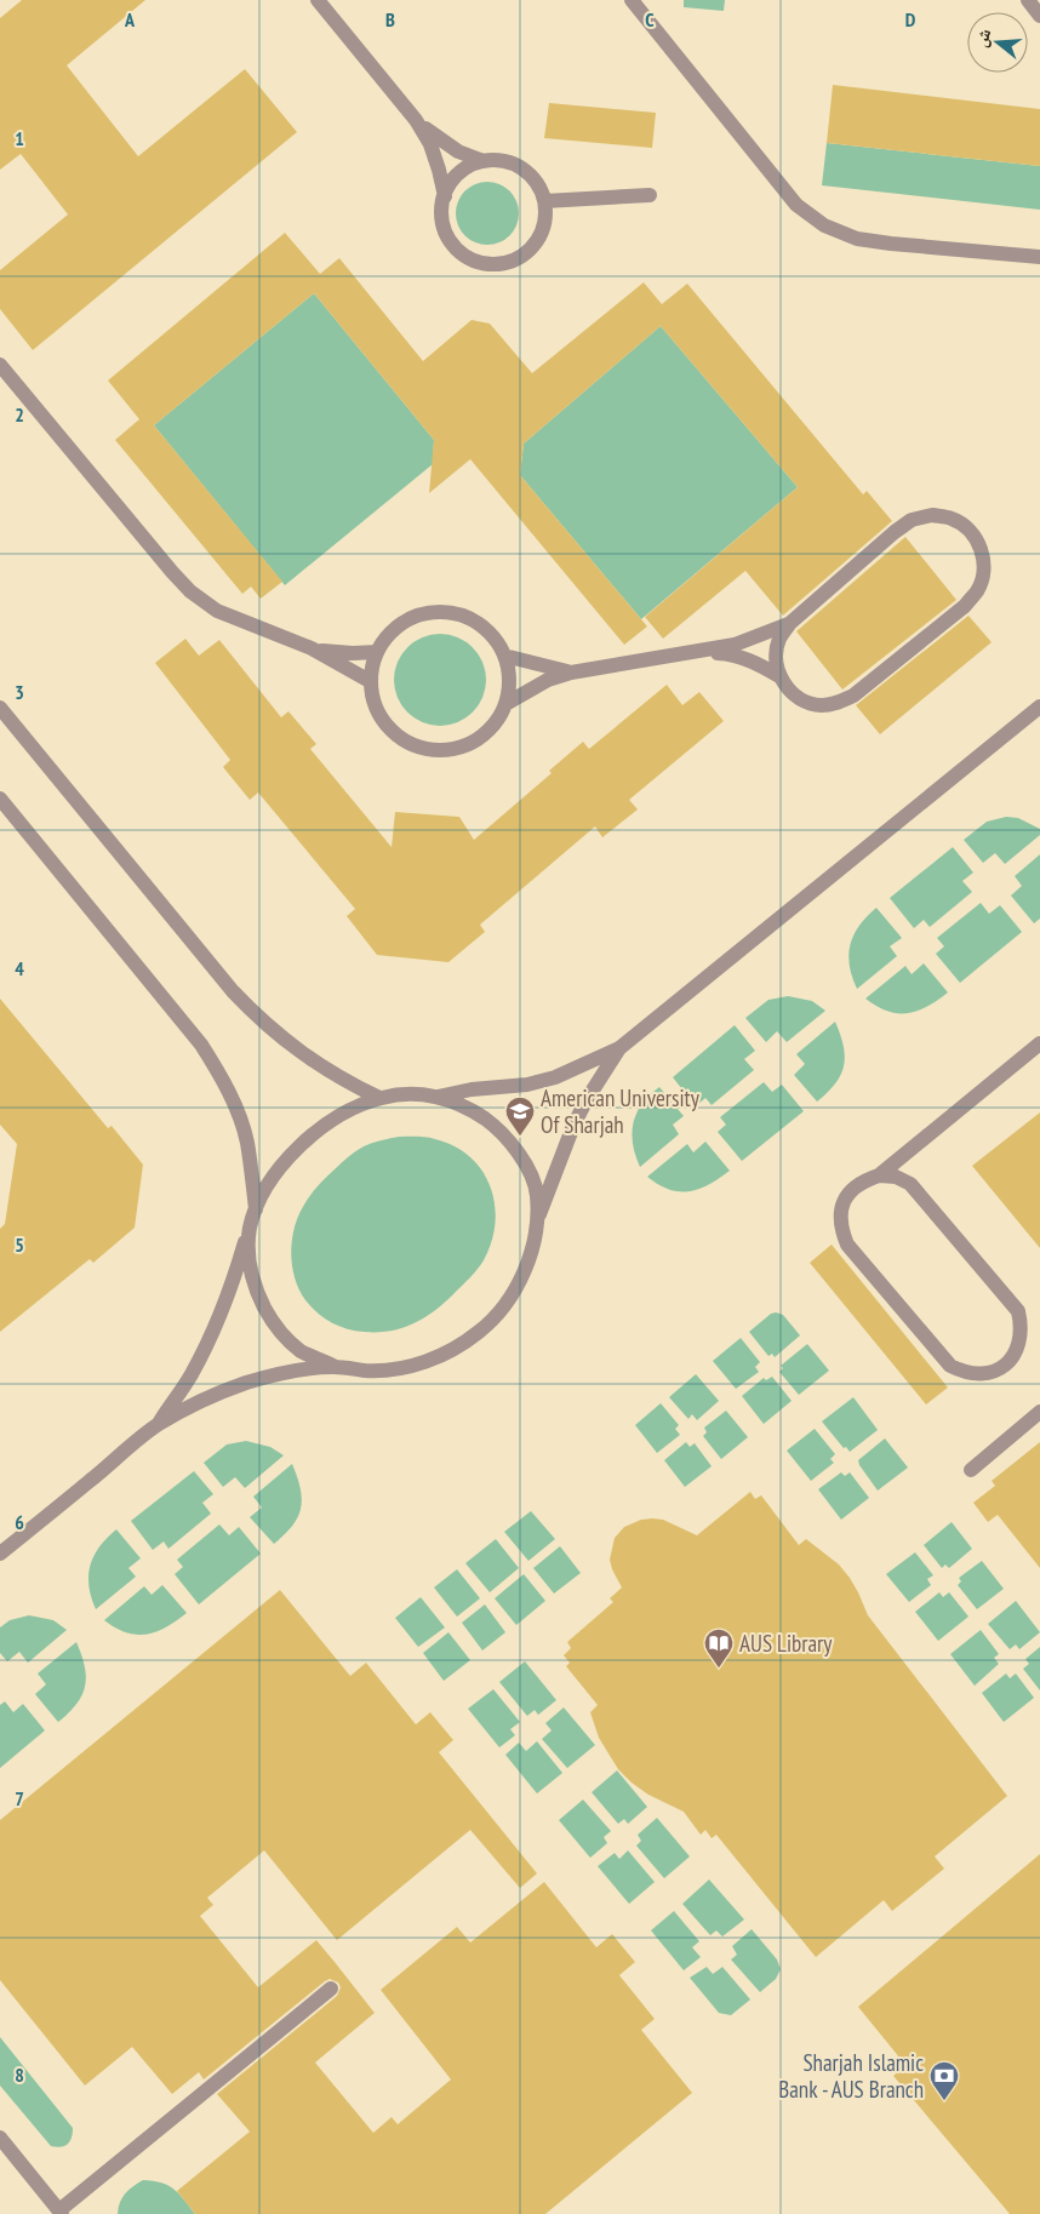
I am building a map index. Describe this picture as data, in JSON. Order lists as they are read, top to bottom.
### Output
{
  "places": {
    "school or university": ["American University Of Sharjah"],
    "library": ["AUS Library"],
    "bank": ["Sharjah Islamic Bank - AUS Branch"]
  },
  "north": "left",
  "grid": {
    "columns": [
      "A",
      "B",
      "C",
      "D"
    ],
    "rows": [
      "1",
      "2",
      "3",
      "4",
      "5",
      "6",
      "7",
      "8"
    ]
  }
}
